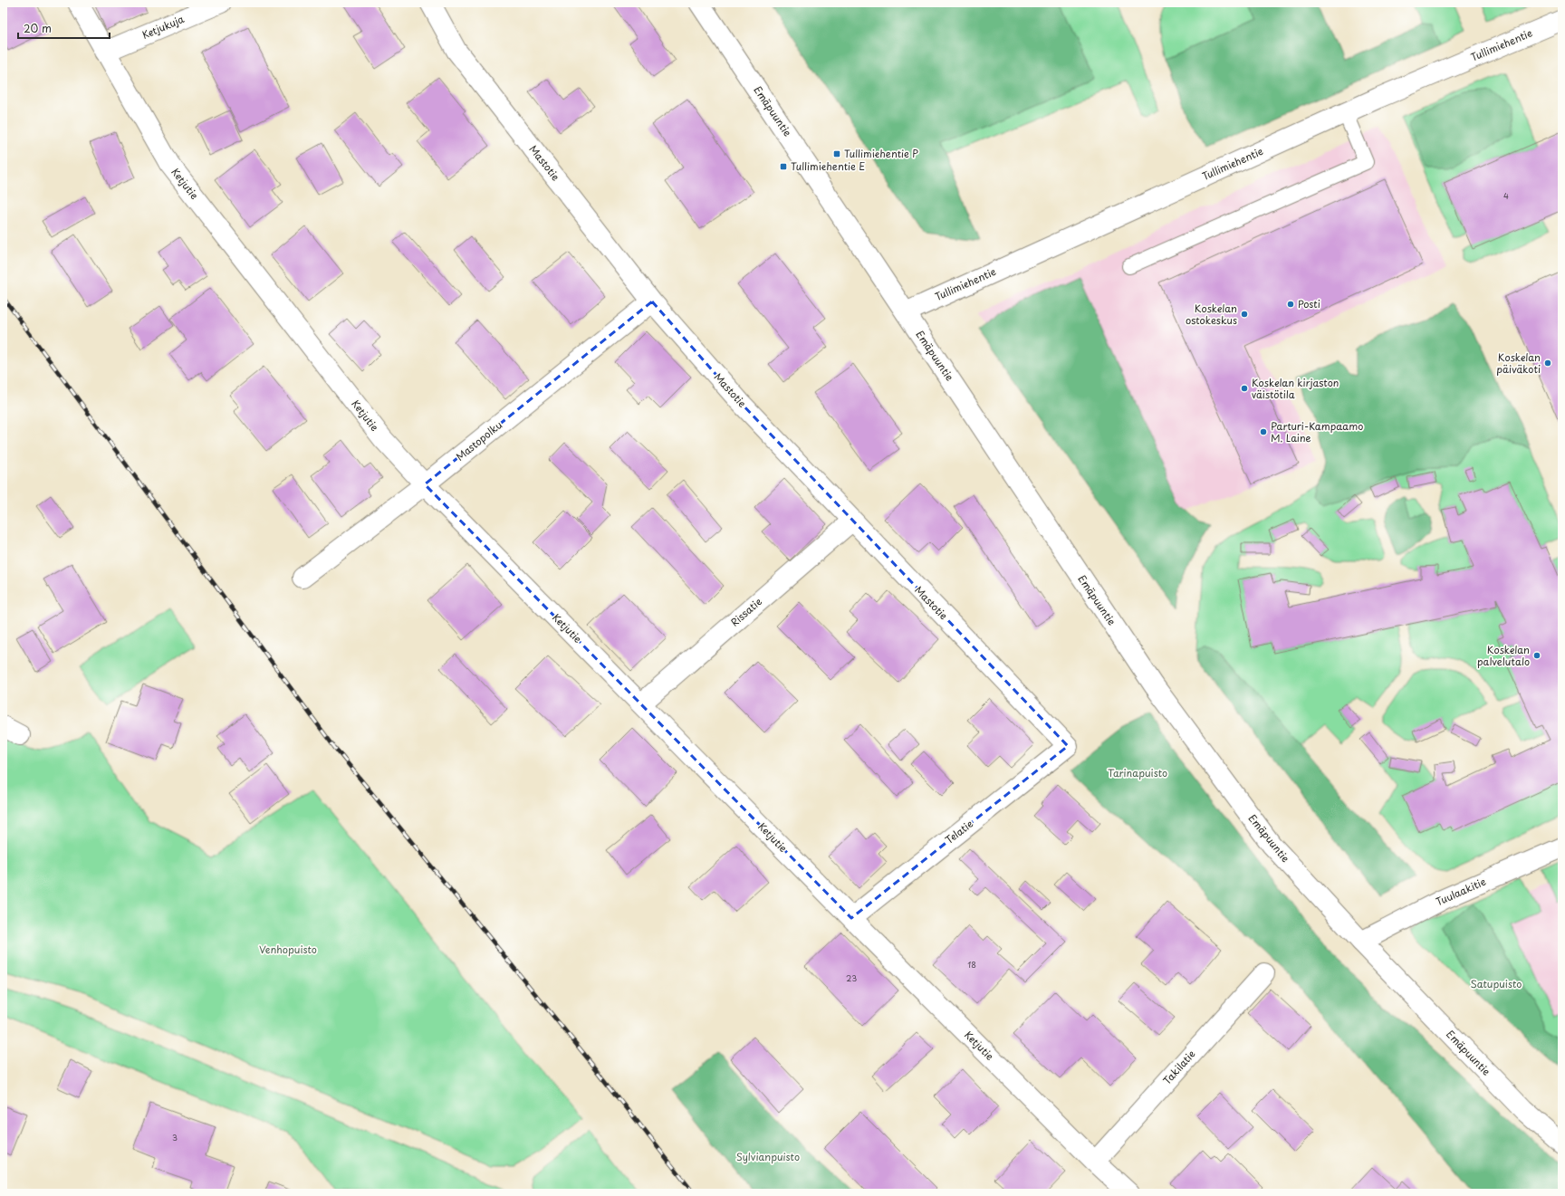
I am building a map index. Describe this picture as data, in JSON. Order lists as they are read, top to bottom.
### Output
{
  "streets": {
    "street": [
      "Ketjukuja",
      "Tullimiehentie",
      "Emäpuuntie",
      "Mastotie",
      "Ketjutie",
      "Mastopolku",
      "Rissatie",
      "Telatie",
      "Tuulaakitie",
      "Takilatie"
    ]
  },
  "crossings": [
    ["Ketjukuja", "Ketjutie"],
    ["Tullimiehentie", "Emäpuuntie"],
    ["Emäpuuntie", "Tuulaakitie"],
    ["Mastotie", "Mastopolku"],
    ["Mastotie", "Rissatie"],
    ["Mastotie", "Telatie"],
    ["Ketjutie", "Mastopolku"],
    ["Ketjutie", "Rissatie"],
    ["Ketjutie", "Telatie"],
    ["Ketjutie", "Takilatie"]
  ],
  "parks": [
    "Tarinapuisto",
    "Venhopuisto",
    "Satupuisto",
    "Sylvianpuisto"
  ],
  "places": {
    "transit": ["Tullimiehentie P", "Tullimiehentie E"],
    "other": [
      "Posti",
      "Koskelan ostokeskus",
      "Koskelan päiväkoti",
      "Koskelan kirjaston väistötila",
      "Parturi-Kampaamo M. Laine",
      "Koskelan palvelutalo"
    ]
  },
  "house_numbers": [
    "4",
    "18",
    "23",
    "3"
  ],
  "scale_bar": "20 m"
}
